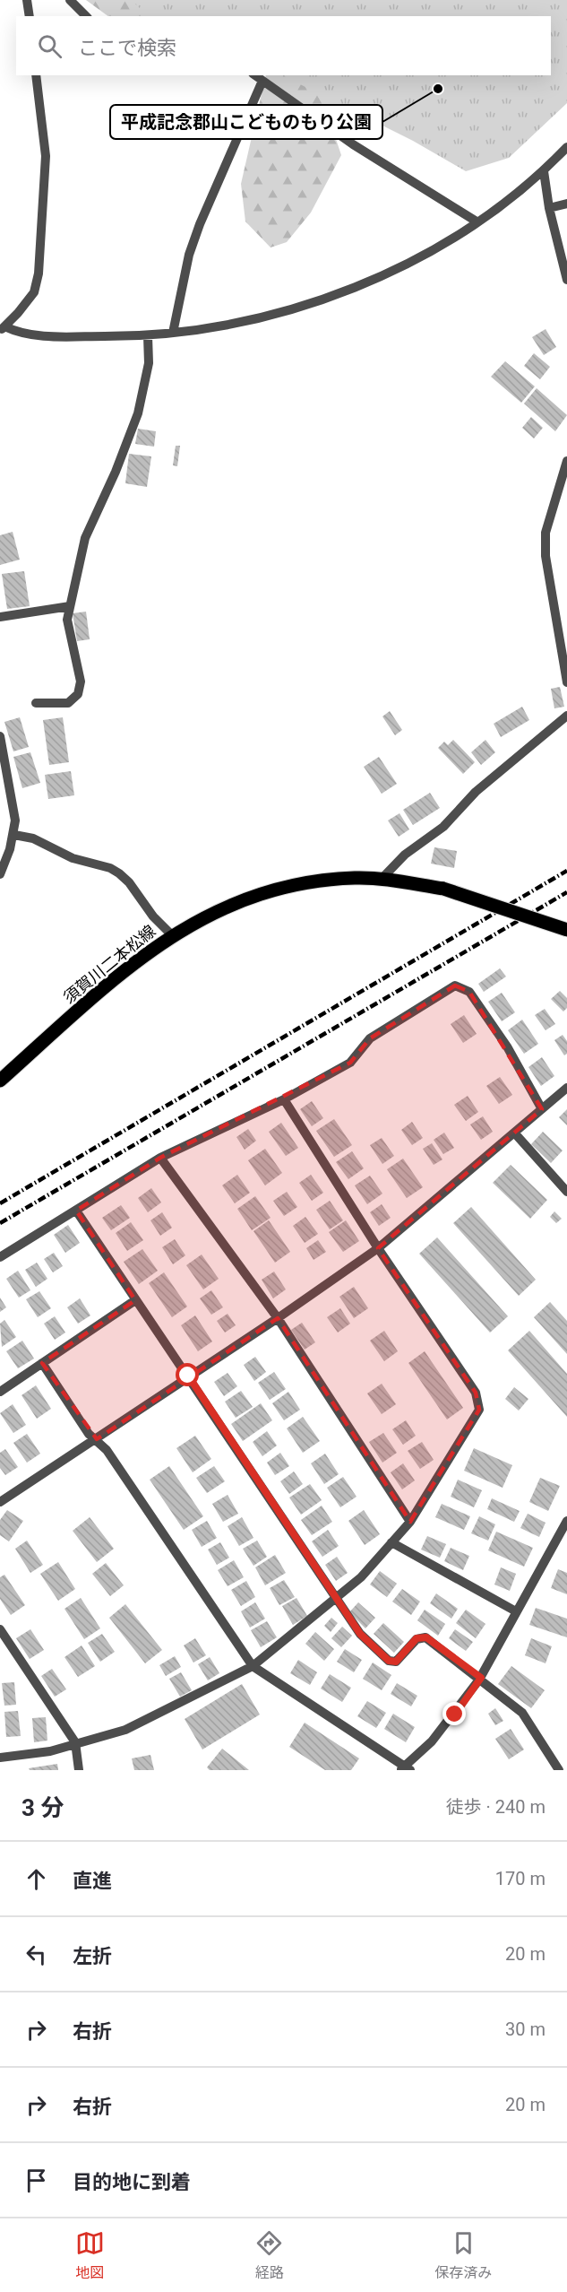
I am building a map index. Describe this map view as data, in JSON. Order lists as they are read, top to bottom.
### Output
{
  "streets": {
    "main road": ["須賀川二本松線"]
  },
  "places": ["平成記念郡山こどものもり公園"],
  "page": {
    "search": "ここで検索",
    "heading": ["3 分", "徒歩 · 240 m"],
    "list": [
      ["直進", "170 m"],
      ["左折", "20 m"],
      ["右折", "30 m"],
      ["右折", "20 m"],
      "目的地に到着"
    ],
    "nav": ["地図", "経路", "保存済み"]
  }
}
